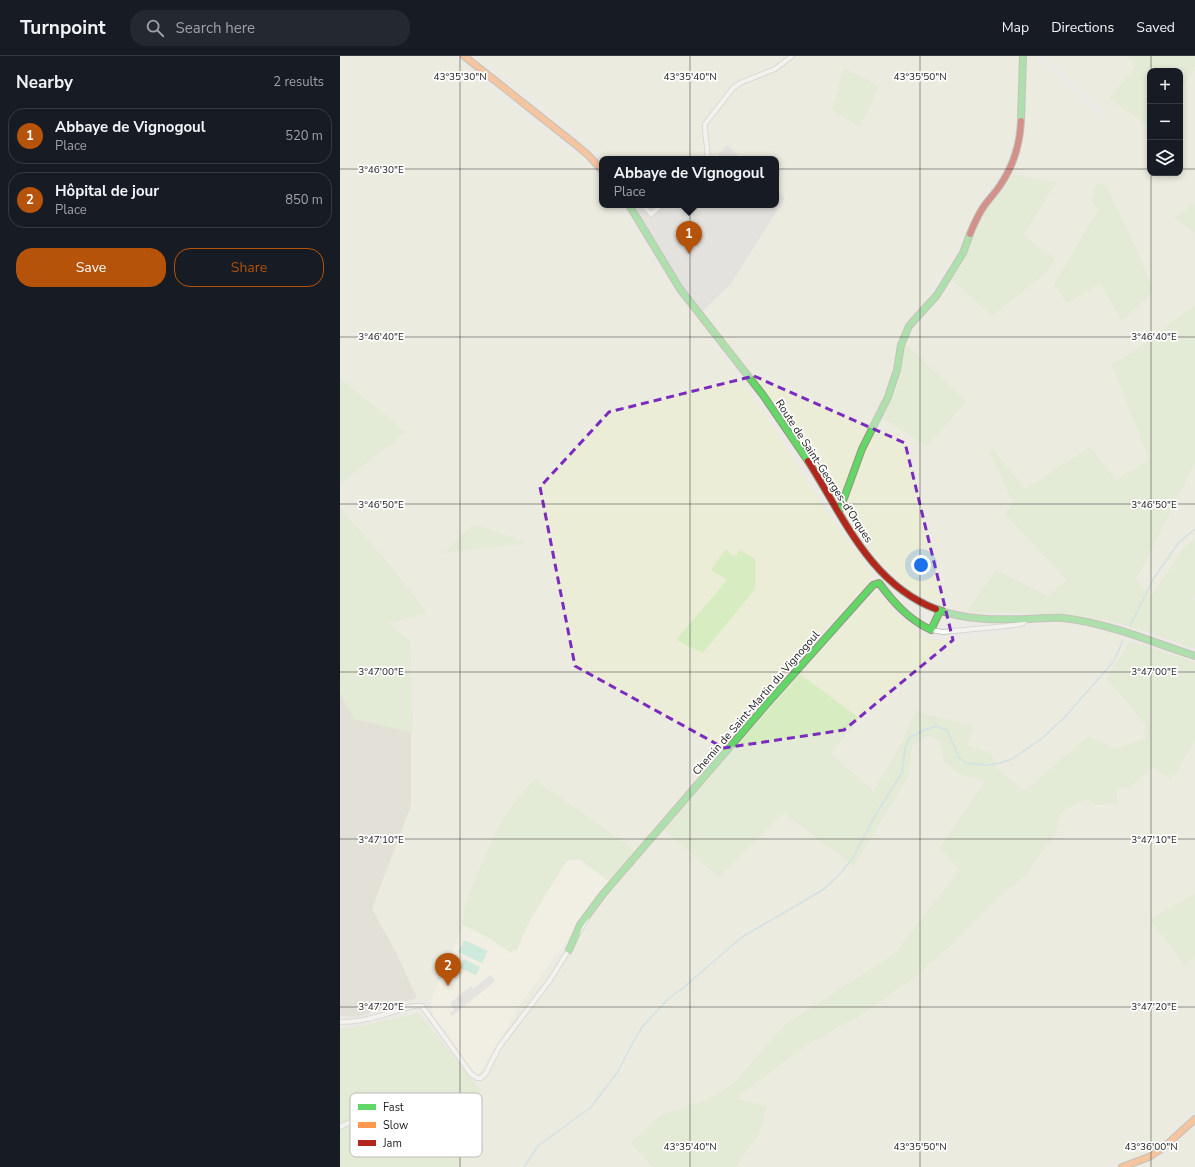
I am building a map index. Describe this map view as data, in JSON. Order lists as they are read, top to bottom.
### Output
{
  "streets": {
    "street": ["Route de Saint-Georges-d'Orques", "Chemin de Saint-Martin du Vignogoul"]
  },
  "crossings": [
    ["Route de Saint-Georges-d'Orques", "Chemin de Saint-Martin du Vignogoul"]
  ],
  "legend": ["Fast", "Slow", "Jam"],
  "page": {
    "header": "Turnpoint",
    "search": "Search here",
    "nav": ["Map", "Directions", "Saved"],
    "heading": ["Nearby", "2 results"],
    "map_buttons": ["+", "−"],
    "list": [
      {
        "mark": "1",
        "name": "Abbaye de Vignogoul",
        "note": "Place",
        "value": "520 m"
      },
      {
        "mark": "2",
        "name": "Hôpital de jour",
        "note": "Place",
        "value": "850 m"
      }
    ],
    "popup": ["Abbaye de Vignogoul", "Place"],
    "pins": ["1", "2"],
    "buttons": ["Save", "Share"]
  },
  "coordinates": [
    "43°35'30\"N",
    "43°35'40\"N",
    "43°35'50\"N",
    "3°46'30\"E",
    "3°46'40\"E",
    "3°46'50\"E",
    "3°47'00\"E",
    "3°47'10\"E",
    "3°47'20\"E",
    "43°36'00\"N"
  ]
}
